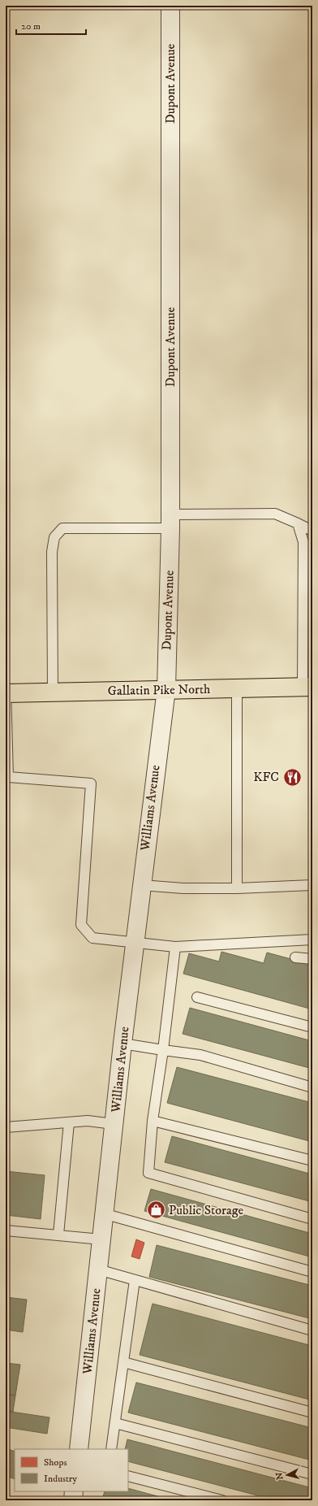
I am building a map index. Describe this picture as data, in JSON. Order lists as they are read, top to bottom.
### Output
{
  "streets": {
    "main road": ["Gallatin Pike North"],
    "street": ["Dupont Avenue", "Williams Avenue"]
  },
  "crossings": [
    ["Dupont Avenue", "Gallatin Pike North"],
    ["Dupont Avenue", "Williams Avenue"],
    ["Gallatin Pike North", "Williams Avenue"]
  ],
  "places": {
    "restaurant": ["KFC"],
    "shop": ["Public Storage"]
  },
  "legend": ["Shops", "Industry"],
  "scale_bar": "20 m",
  "north": "left"
}
